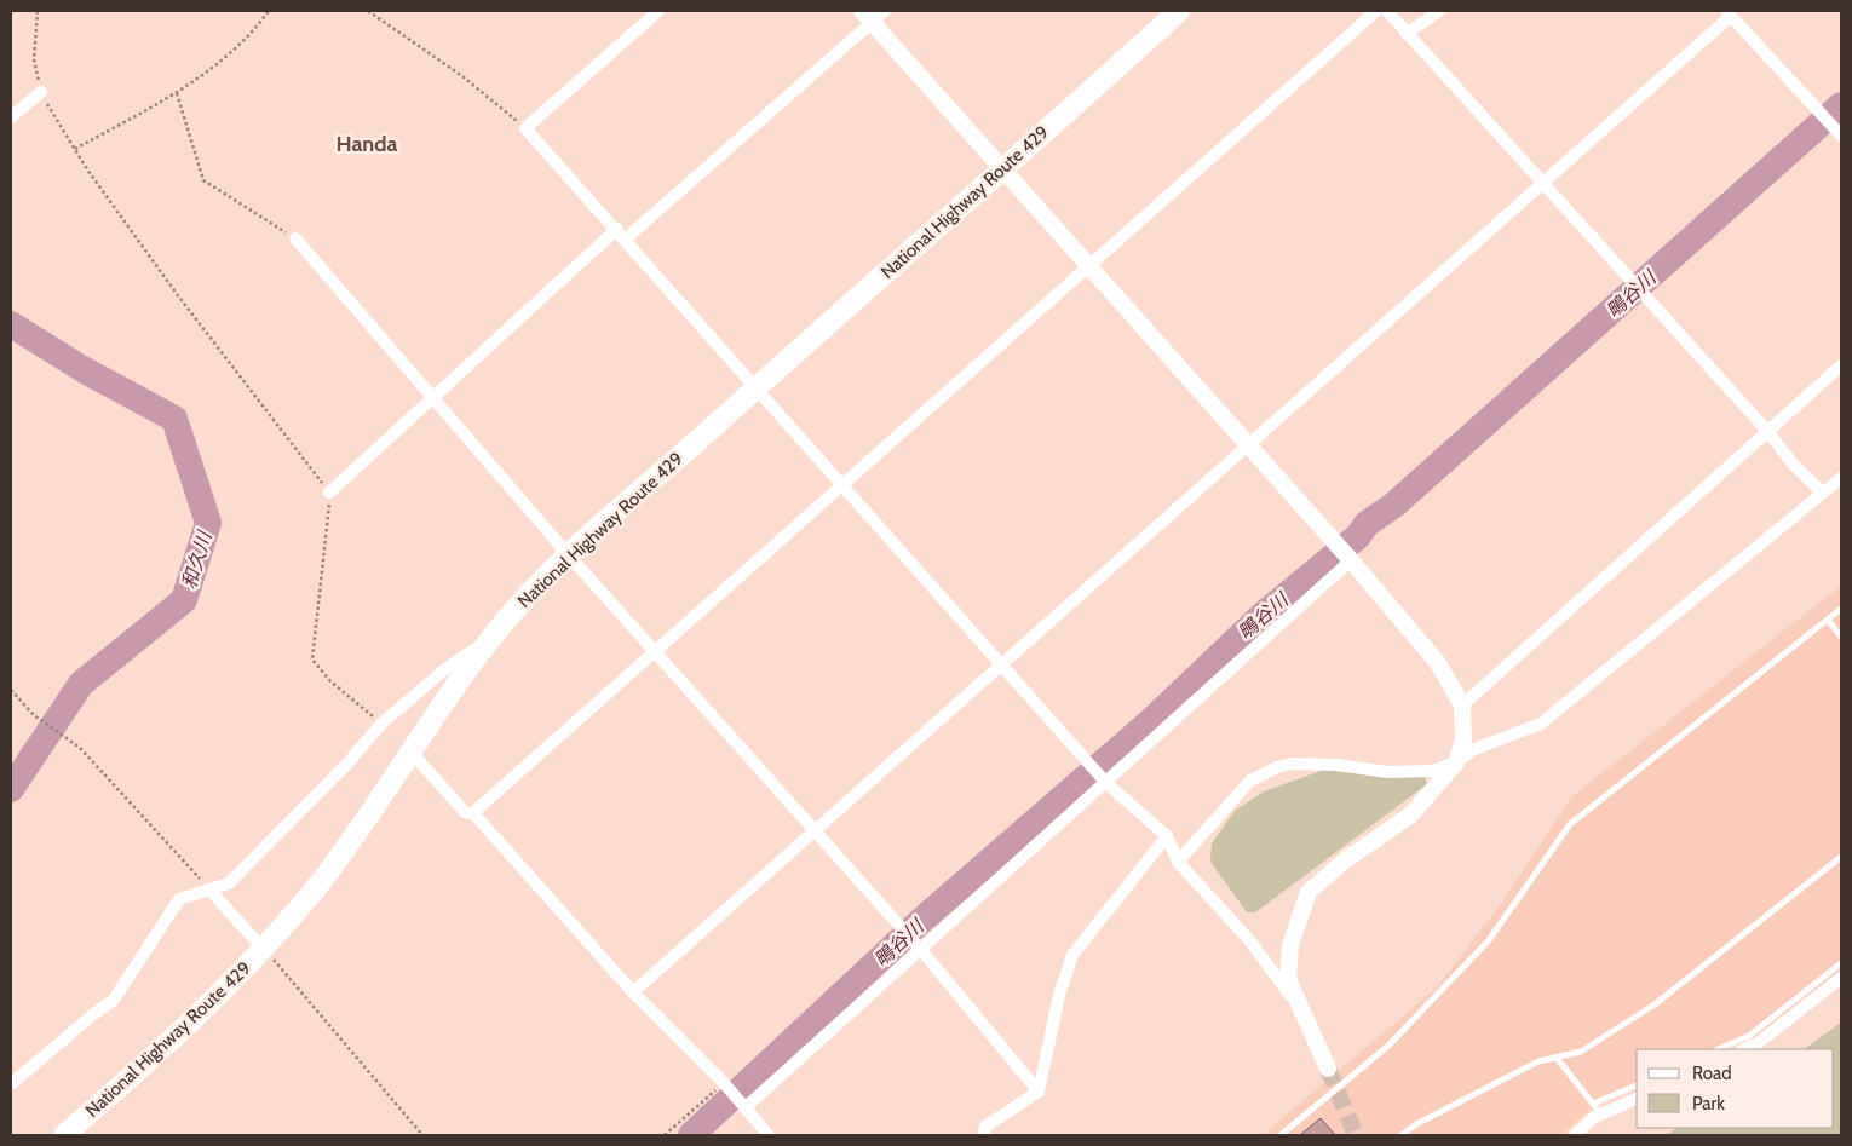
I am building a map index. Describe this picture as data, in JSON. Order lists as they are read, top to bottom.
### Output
{
  "streets": {
    "highway": ["National Highway Route 429"]
  },
  "districts": ["Handa"],
  "water": ["鴫谷川", "和久川"],
  "legend": ["Road", "Park"]
}
